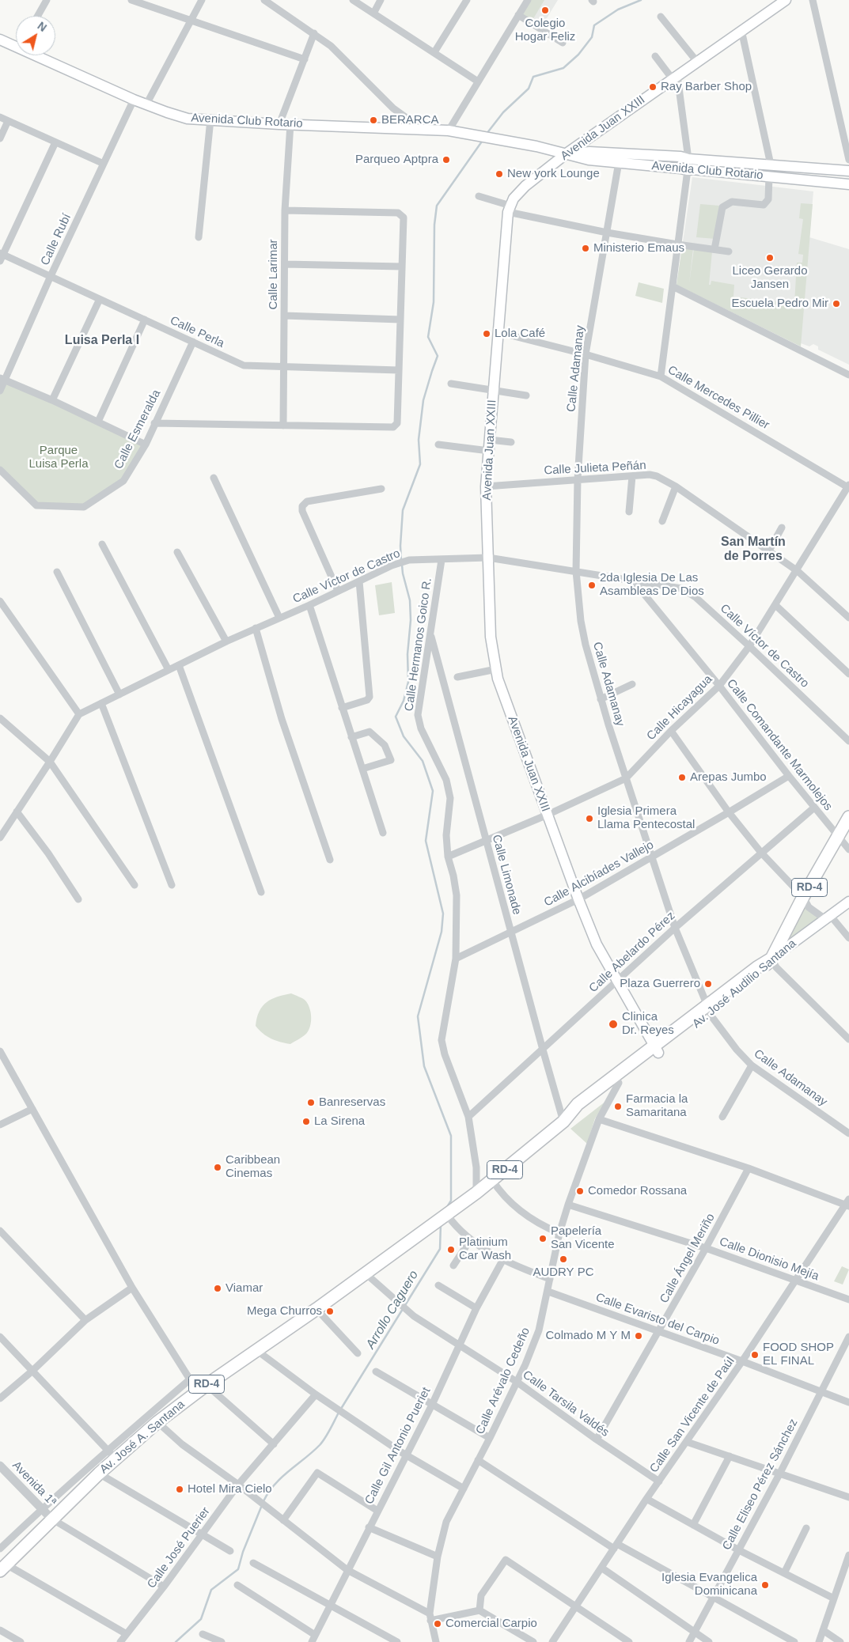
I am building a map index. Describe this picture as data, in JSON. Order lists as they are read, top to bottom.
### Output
{
  "streets": {
    "main road": [
      "Avenida Club Rotario",
      "Avenida Juan XXIII",
      "RD-4",
      "Av. José Audilio Santana",
      "Av. José A. Santana"
    ],
    "street": [
      "Calle Rubí",
      "Calle Larimar",
      "Calle Perla",
      "Calle Adamanay",
      "Calle Mercedes Pillier",
      "Calle Esmeralda",
      "Calle Julieta Peñán",
      "Calle Víctor de Castro",
      "Calle Hermanos Goico R.",
      "Calle Hicayagua",
      "Calle Comandante Marmolejos",
      "Calle Alcibíades Vallejo",
      "Calle Limonade",
      "Calle Abelardo Pérez",
      "Calle Ángel Meriño",
      "Calle Dionisio Mejía",
      "Calle Evaristo del Carpio",
      "Calle Arévalo Cedeño",
      "Calle Tarsila Valdés",
      "Calle San Vicente de Paúl",
      "Calle Gil Antonio Pueriet",
      "Avenida 1ª",
      "Calle Eliseo Pérez Sánchez",
      "Calle José Puerier"
    ]
  },
  "crossings": [
    ["Avenida Club Rotario", "Avenida Juan XXIII"],
    ["Avenida Club Rotario", "Calle Rubí"],
    ["Avenida Club Rotario", "Calle Larimar"],
    ["Avenida Club Rotario", "Calle Adamanay"],
    ["Avenida Juan XXIII", "Calle Mercedes Pillier"],
    ["Avenida Juan XXIII", "Calle Julieta Peñán"],
    ["Avenida Juan XXIII", "Calle Víctor de Castro"],
    ["Avenida Juan XXIII", "Calle Hicayagua"],
    ["Avenida Juan XXIII", "Calle Alcibíades Vallejo"],
    ["Avenida Juan XXIII", "RD-4"],
    ["Avenida Juan XXIII", "Calle Abelardo Pérez"],
    ["Calle Rubí", "Calle Perla"],
    ["Calle Larimar", "Calle Perla"],
    ["Calle Perla", "Calle Esmeralda"],
    ["Calle Adamanay", "Calle Mercedes Pillier"],
    ["Calle Adamanay", "Calle Julieta Peñán"],
    ["Calle Adamanay", "Calle Víctor de Castro"],
    ["Calle Adamanay", "Calle Hicayagua"],
    ["Calle Adamanay", "Calle Alcibíades Vallejo"],
    ["Calle Adamanay", "RD-4"],
    ["Calle Adamanay", "Calle Abelardo Pérez"],
    ["Calle Mercedes Pillier", "Calle Hicayagua"],
    ["Calle Julieta Peñán", "Calle Hicayagua"],
    ["Calle Víctor de Castro", "Calle Hermanos Goico R."],
    ["Calle Víctor de Castro", "Calle Hicayagua"],
    ["Calle Víctor de Castro", "Calle Comandante Marmolejos"],
    ["Calle Hermanos Goico R.", "Calle Hicayagua"],
    ["Calle Hermanos Goico R.", "Calle Alcibíades Vallejo"],
    ["Calle Hermanos Goico R.", "Calle Limonade"],
    ["Calle Hermanos Goico R.", "RD-4"],
    ["Calle Hermanos Goico R.", "Calle Abelardo Pérez"],
    ["Calle Hicayagua", "Calle Comandante Marmolejos"],
    ["Calle Hicayagua", "Calle Limonade"],
    ["Calle Comandante Marmolejos", "Calle Alcibíades Vallejo"],
    ["Calle Comandante Marmolejos", "RD-4"],
    ["Calle Comandante Marmolejos", "Calle Abelardo Pérez"],
    ["Calle Alcibíades Vallejo", "Calle Limonade"],
    ["Calle Limonade", "RD-4"],
    ["Calle Limonade", "Calle Abelardo Pérez"],
    ["RD-4", "Av. José Audilio Santana"],
    ["RD-4", "Calle Arévalo Cedeño"],
    ["RD-4", "Av. José A. Santana"],
    ["Calle Ángel Meriño", "Calle Dionisio Mejía"],
    ["Calle Ángel Meriño", "Calle Evaristo del Carpio"],
    ["Calle Ángel Meriño", "Calle Tarsila Valdés"],
    ["Calle Dionisio Mejía", "Calle Arévalo Cedeño"],
    ["Calle Dionisio Mejía", "Calle San Vicente de Paúl"],
    ["Calle Evaristo del Carpio", "Calle Arévalo Cedeño"],
    ["Calle Evaristo del Carpio", "Calle San Vicente de Paúl"],
    ["Calle Evaristo del Carpio", "Calle Eliseo Pérez Sánchez"],
    ["Calle Arévalo Cedeño", "Calle Tarsila Valdés"],
    ["Calle Tarsila Valdés", "Calle San Vicente de Paúl"],
    ["Calle Tarsila Valdés", "Av. José A. Santana"],
    ["Calle Tarsila Valdés", "Calle Gil Antonio Pueriet"],
    ["Av. José A. Santana", "Avenida 1ª"]
  ],
  "districts": ["Luisa Perla I", "San Martín de Porres"],
  "water": ["Arrollo Caguero"],
  "parks": ["Parque Luisa Perla"],
  "places": [
    "Colegio Hogar Feliz",
    "Ray Barber Shop",
    "BERARCA",
    "Parqueo Aptpra",
    "New york Lounge",
    "Ministerio Emaus",
    "Liceo Gerardo Jansen",
    "Escuela Pedro Mir",
    "Lola Café",
    "2da Iglesia De Las Asambleas De Dios",
    "Arepas Jumbo",
    "Iglesia Primera Llama Pentecostal",
    "Plaza Guerrero",
    "Clinica Dr. Reyes",
    "Banreservas",
    "Farmacia la Samaritana",
    "La Sirena",
    "Caribbean Cinemas",
    "Comedor Rossana",
    "Papelería San Vicente",
    "Platinium Car Wash",
    "AUDRY PC",
    "Viamar",
    "Mega Churros",
    "Colmado M Y M",
    "FOOD SHOP EL FINAL",
    "Hotel Mira Cielo",
    "Iglesia Evangelica Dominicana",
    "Comercial Carpio"
  ],
  "north": "top right"
}
